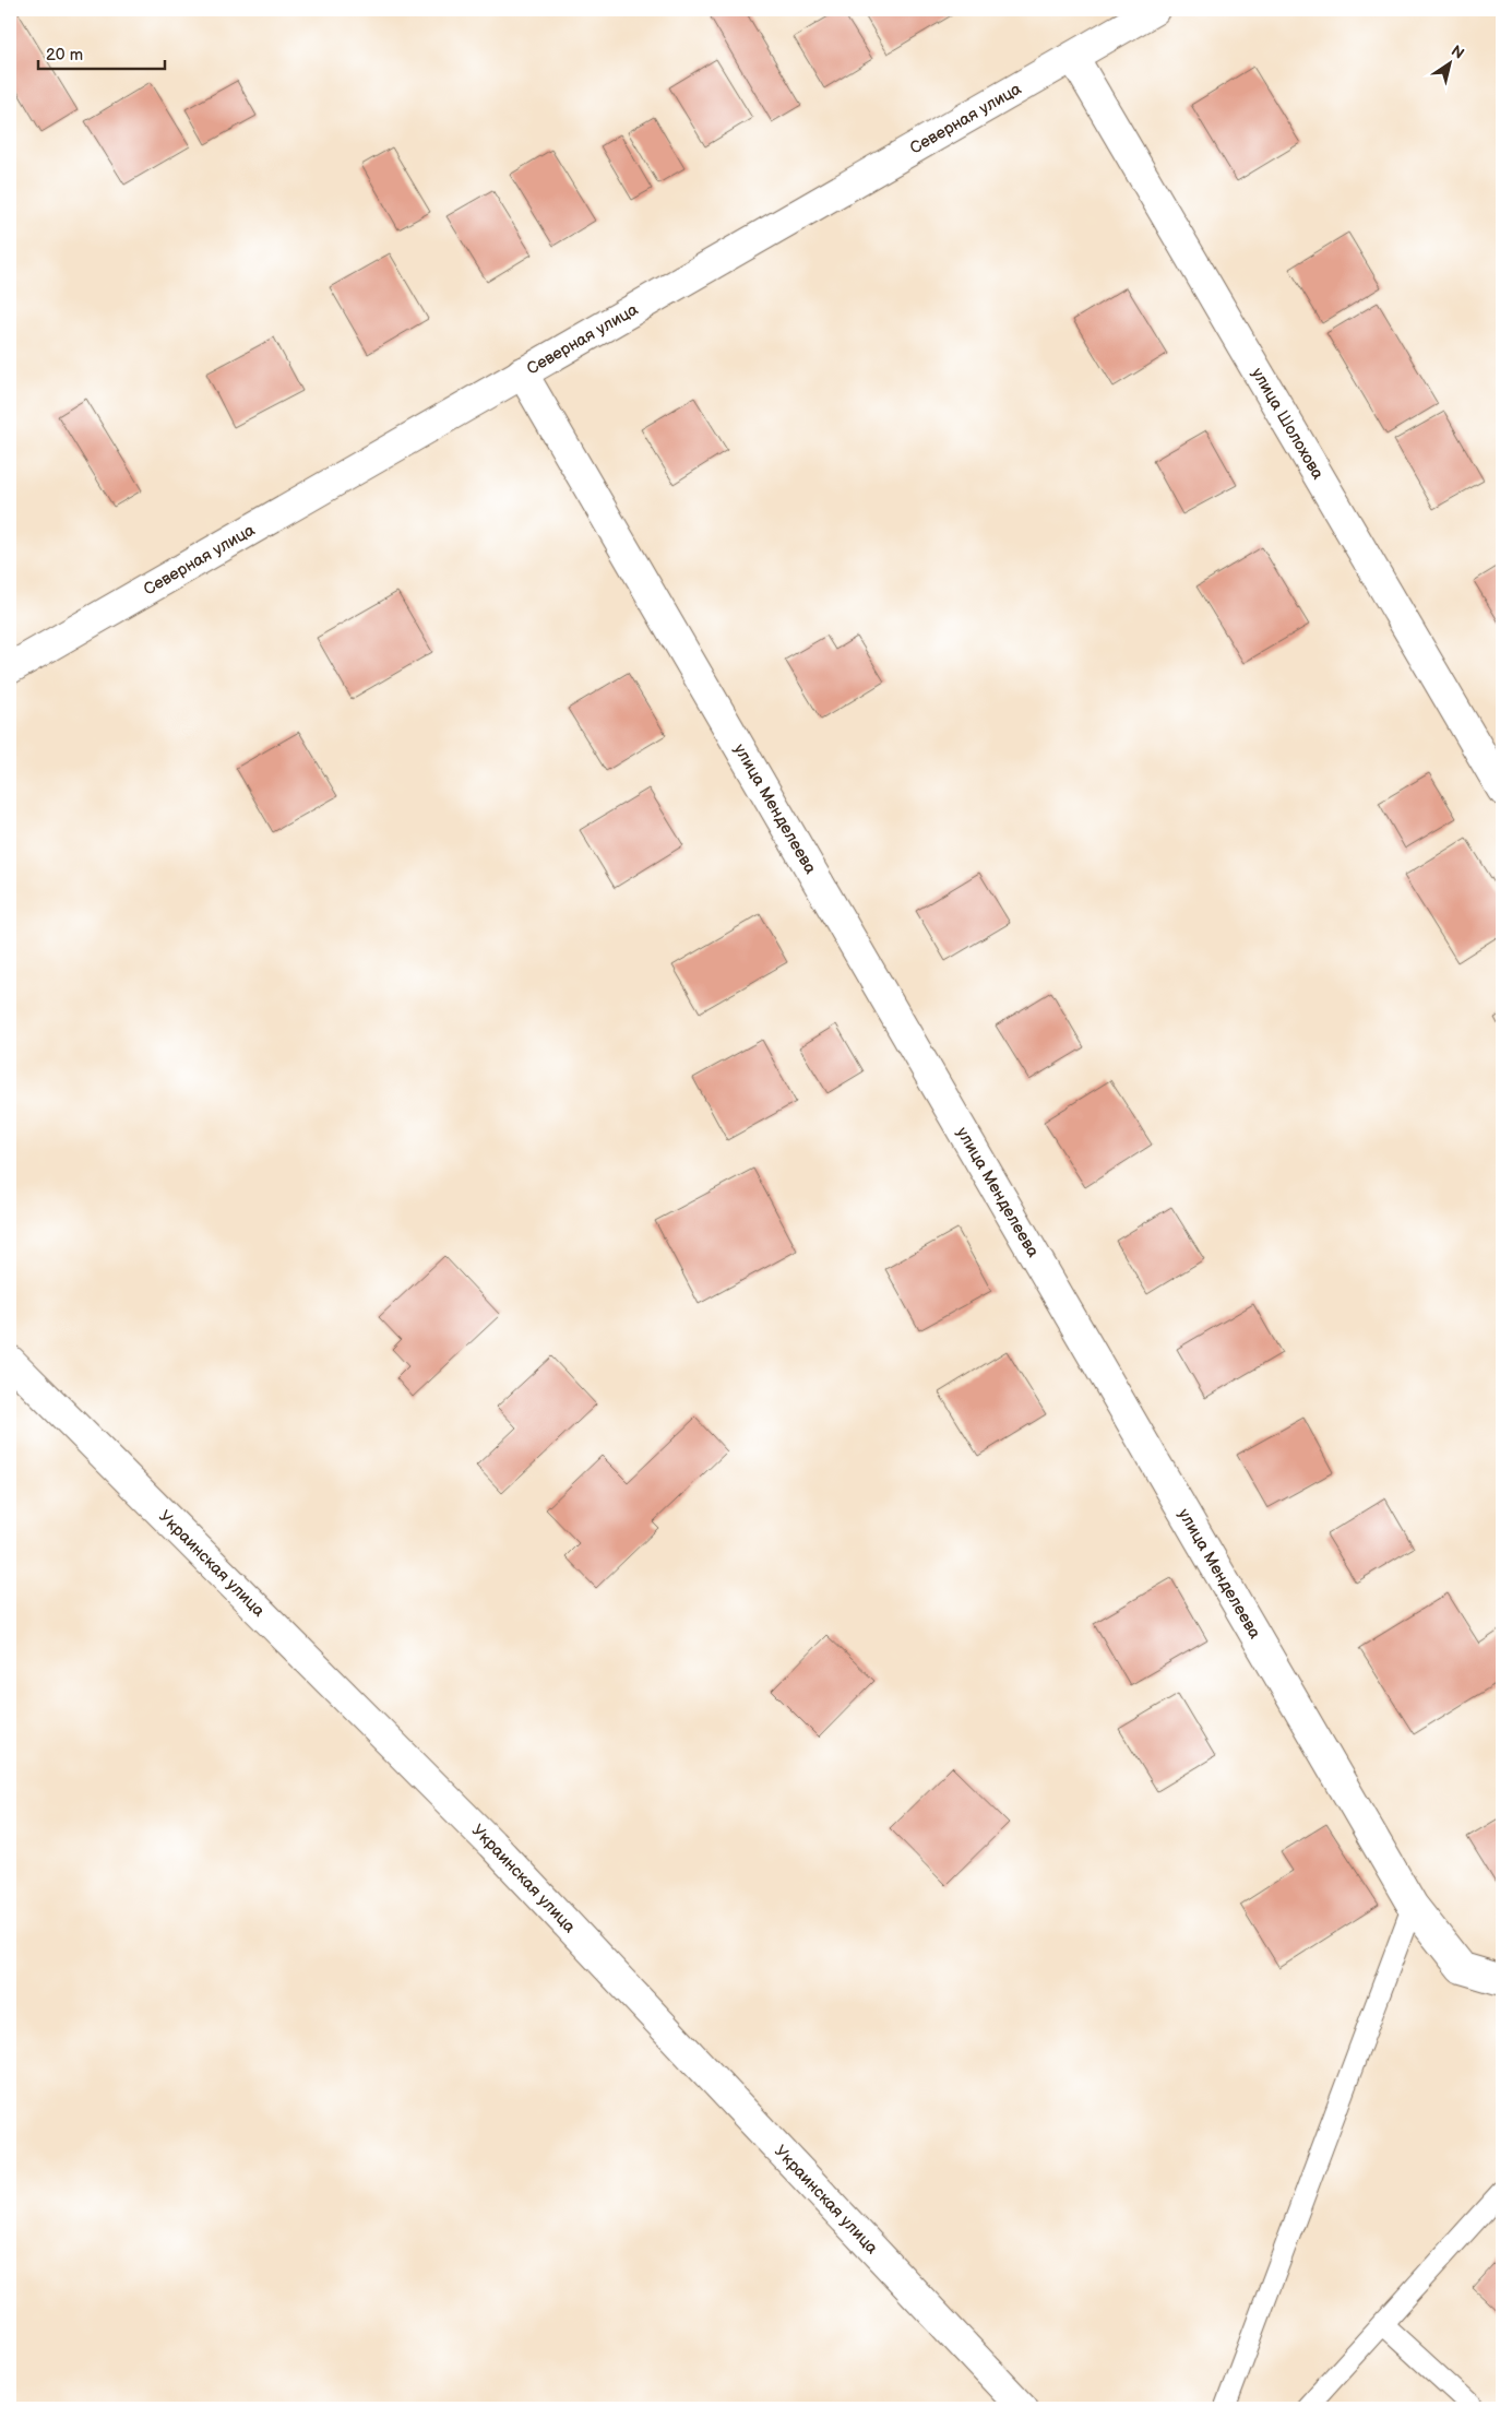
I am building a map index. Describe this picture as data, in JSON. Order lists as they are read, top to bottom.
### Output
{
  "streets": {
    "street": [
      "Северная улица",
      "улица Шолохова",
      "улица Менделеева",
      "Украинская улица"
    ]
  },
  "crossings": [
    ["Северная улица", "улица Шолохова"],
    ["Северная улица", "улица Менделеева"]
  ],
  "scale_bar": "20 m",
  "north": "top right"
}
